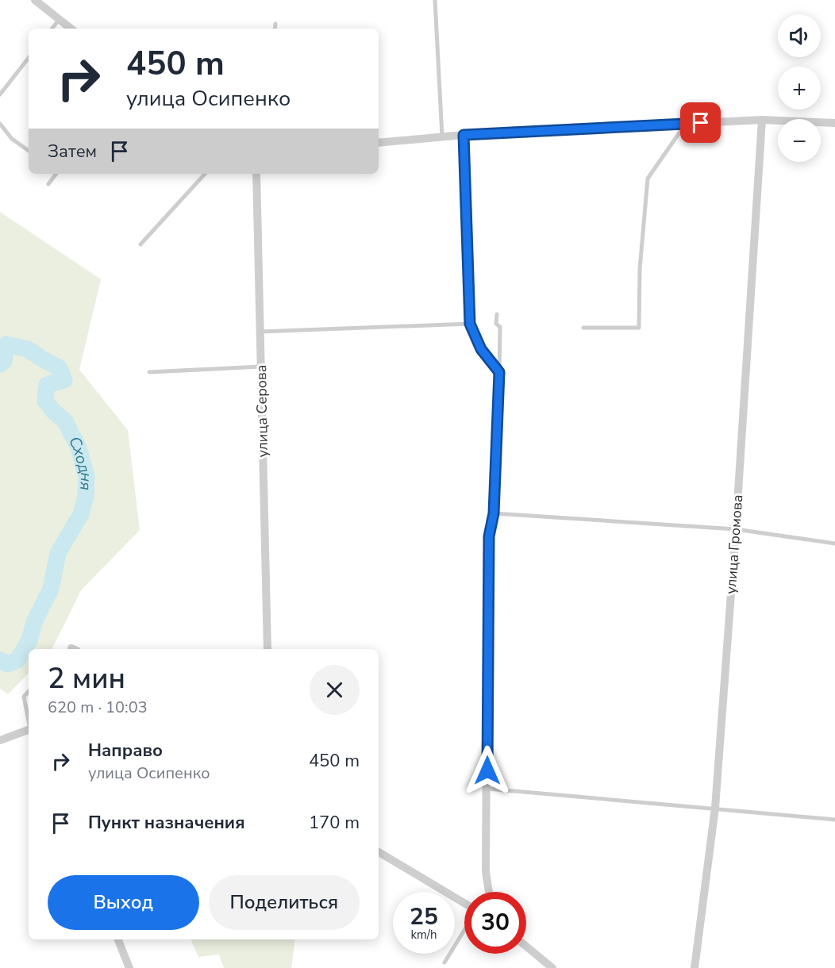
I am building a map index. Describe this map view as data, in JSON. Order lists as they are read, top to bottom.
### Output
{
  "streets": {
    "street": ["улица Серова", "улица Громова"]
  },
  "water": ["Сходня"],
  "page": {
    "map_buttons": ["+", "−"],
    "turn": ["450 m", "улица Осипенко"],
    "then": "Затем",
    "heading": ["2 мин", "620 m · 10:03"],
    "list": [
      {
        "name": "Направо",
        "note": "улица Осипенко",
        "value": "450 m"
      },
      {
        "name": "Пункт назначения",
        "value": "170 m"
      }
    ],
    "buttons": ["Выход", "Поделиться"],
    "speed": "25 km/h",
    "limit": "30"
  }
}
